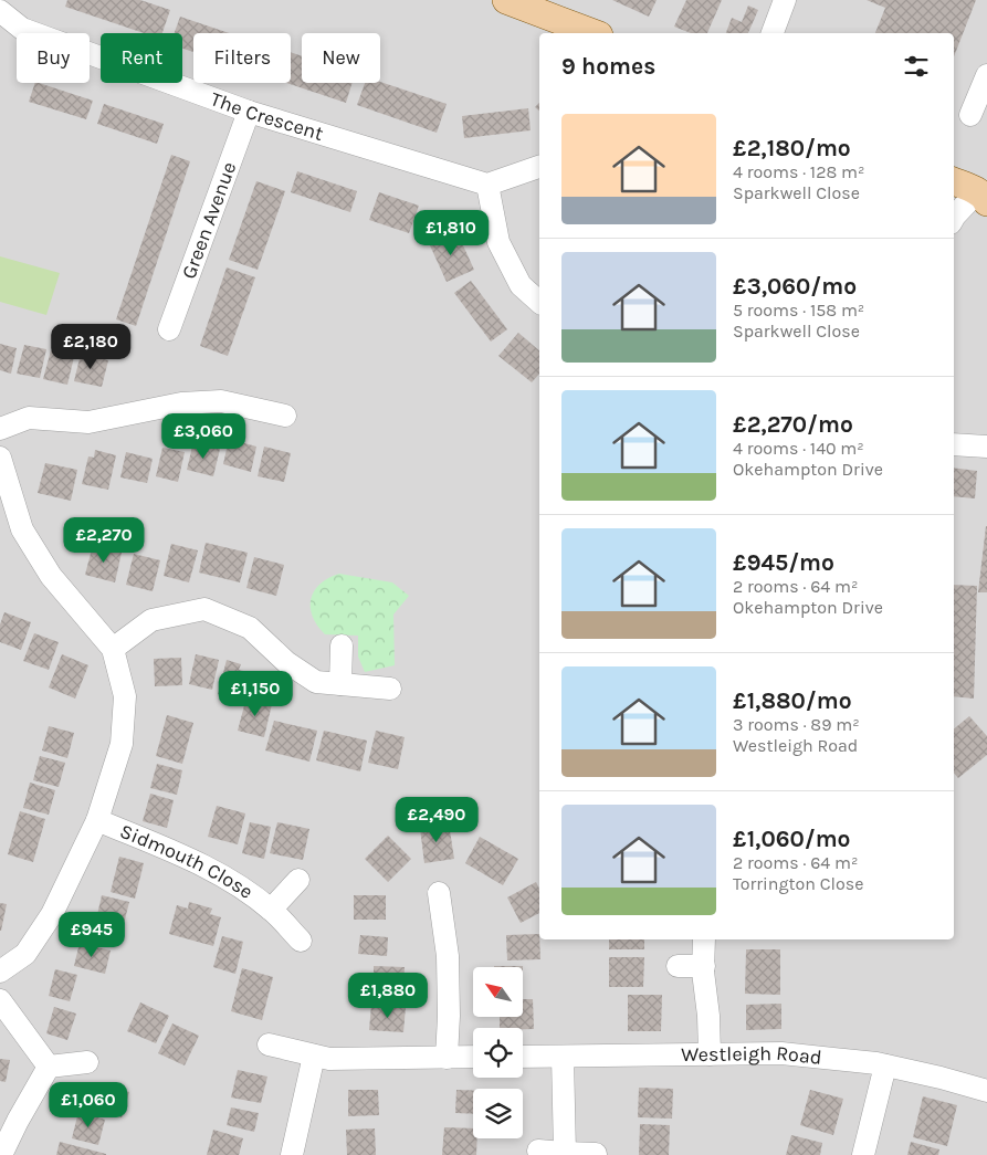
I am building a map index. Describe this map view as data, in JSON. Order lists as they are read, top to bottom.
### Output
{
  "streets": {
    "street": [
      "The Crescent",
      "Green Avenue",
      "Sidmouth Close",
      "Westleigh Road"
    ]
  },
  "crossings": [
    ["The Crescent", "Green Avenue"]
  ],
  "north": "top left",
  "page": {
    "chip": [
      "Buy",
      "Rent",
      "Filters",
      "New"
    ],
    "heading": "9 homes",
    "list": [
      {
        "name": "£2,180/mo",
        "note": "4 rooms · 128 m² · Sparkwell Close"
      },
      {
        "name": "£3,060/mo",
        "note": "5 rooms · 158 m² · Sparkwell Close"
      },
      {
        "name": "£2,270/mo",
        "note": "4 rooms · 140 m² · Okehampton Drive"
      },
      {
        "name": "£945/mo",
        "note": "2 rooms · 64 m² · Okehampton Drive"
      },
      {
        "name": "£1,880/mo",
        "note": "3 rooms · 89 m² · Westleigh Road"
      },
      {
        "name": "£1,060/mo",
        "note": "2 rooms · 64 m² · Torrington Close"
      }
    ],
    "price": [
      "£1,810",
      "£2,180",
      "£3,060",
      "£2,270",
      "£1,150",
      "£2,490",
      "£945",
      "£1,880",
      "£1,060"
    ]
  }
}
